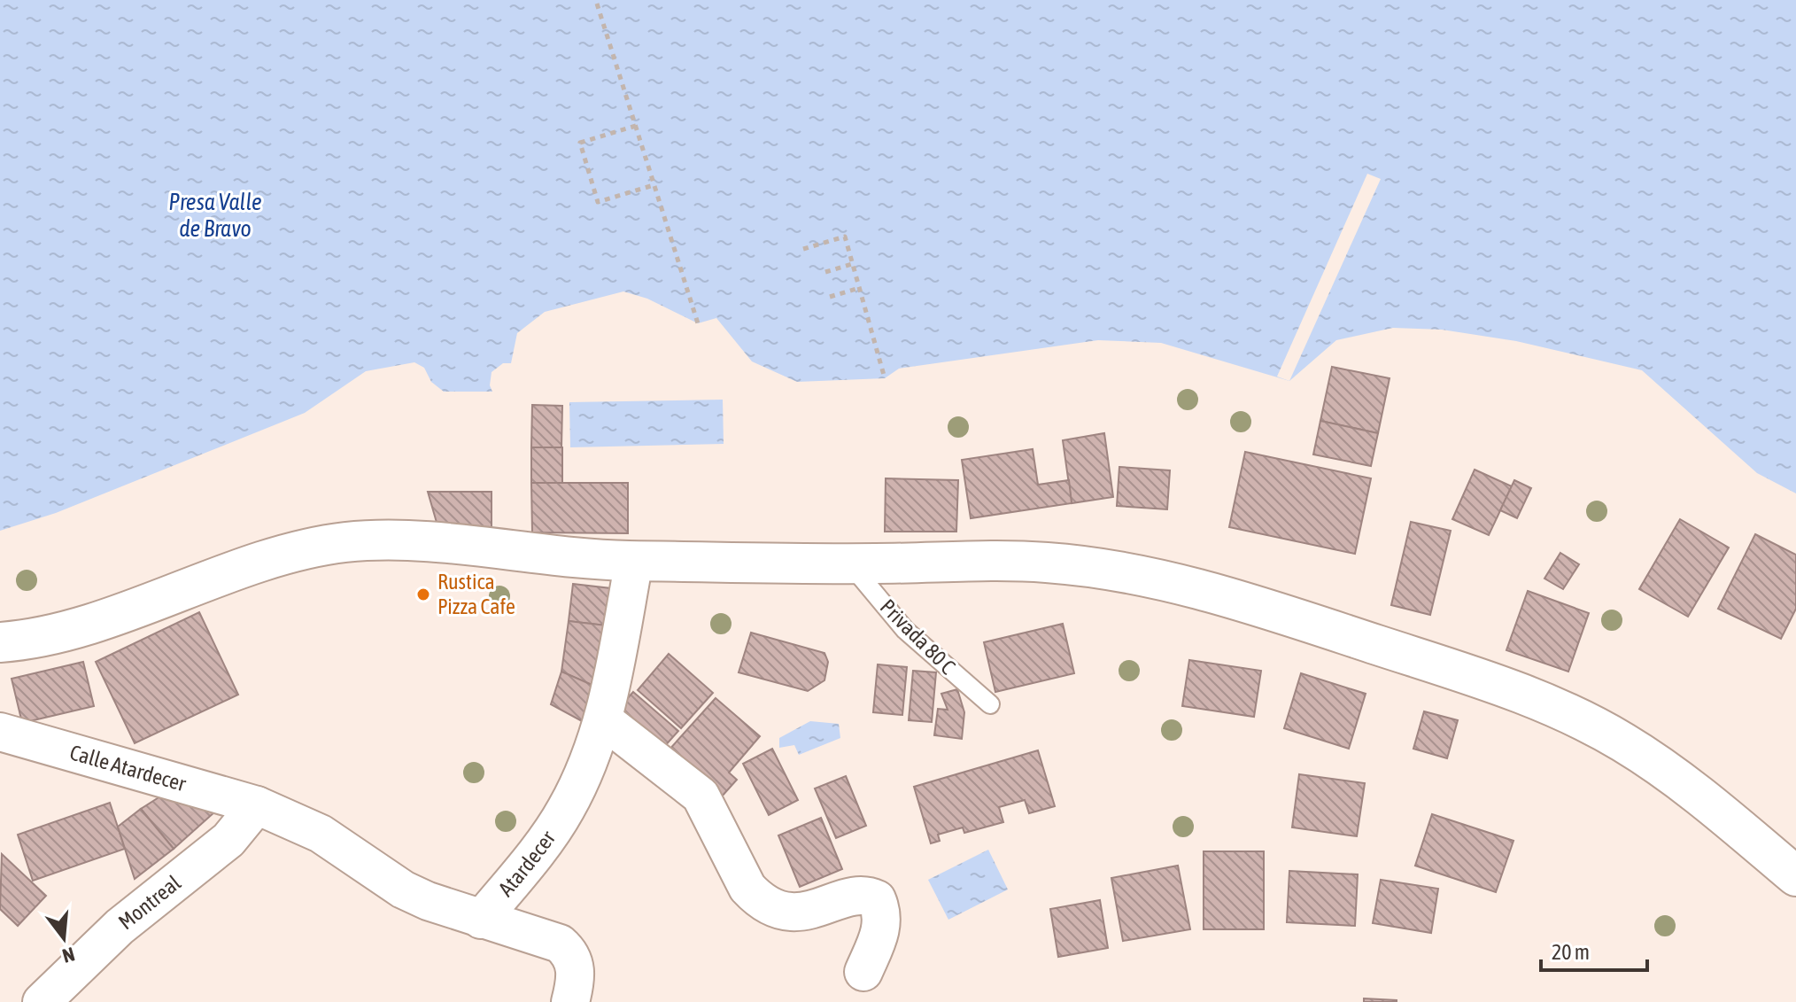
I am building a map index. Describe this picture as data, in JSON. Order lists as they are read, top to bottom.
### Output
{
  "streets": {
    "street": ["Calle Atardecer", "Atardecer", "Montreal"],
    "lane": ["Privada 80 C"]
  },
  "crossings": [
    ["Calle Atardecer", "Montreal"]
  ],
  "water": ["Presa Valle de Bravo"],
  "places": ["Rustica Pizza Cafe"],
  "scale_bar": "20 m",
  "north": "bottom"
}
